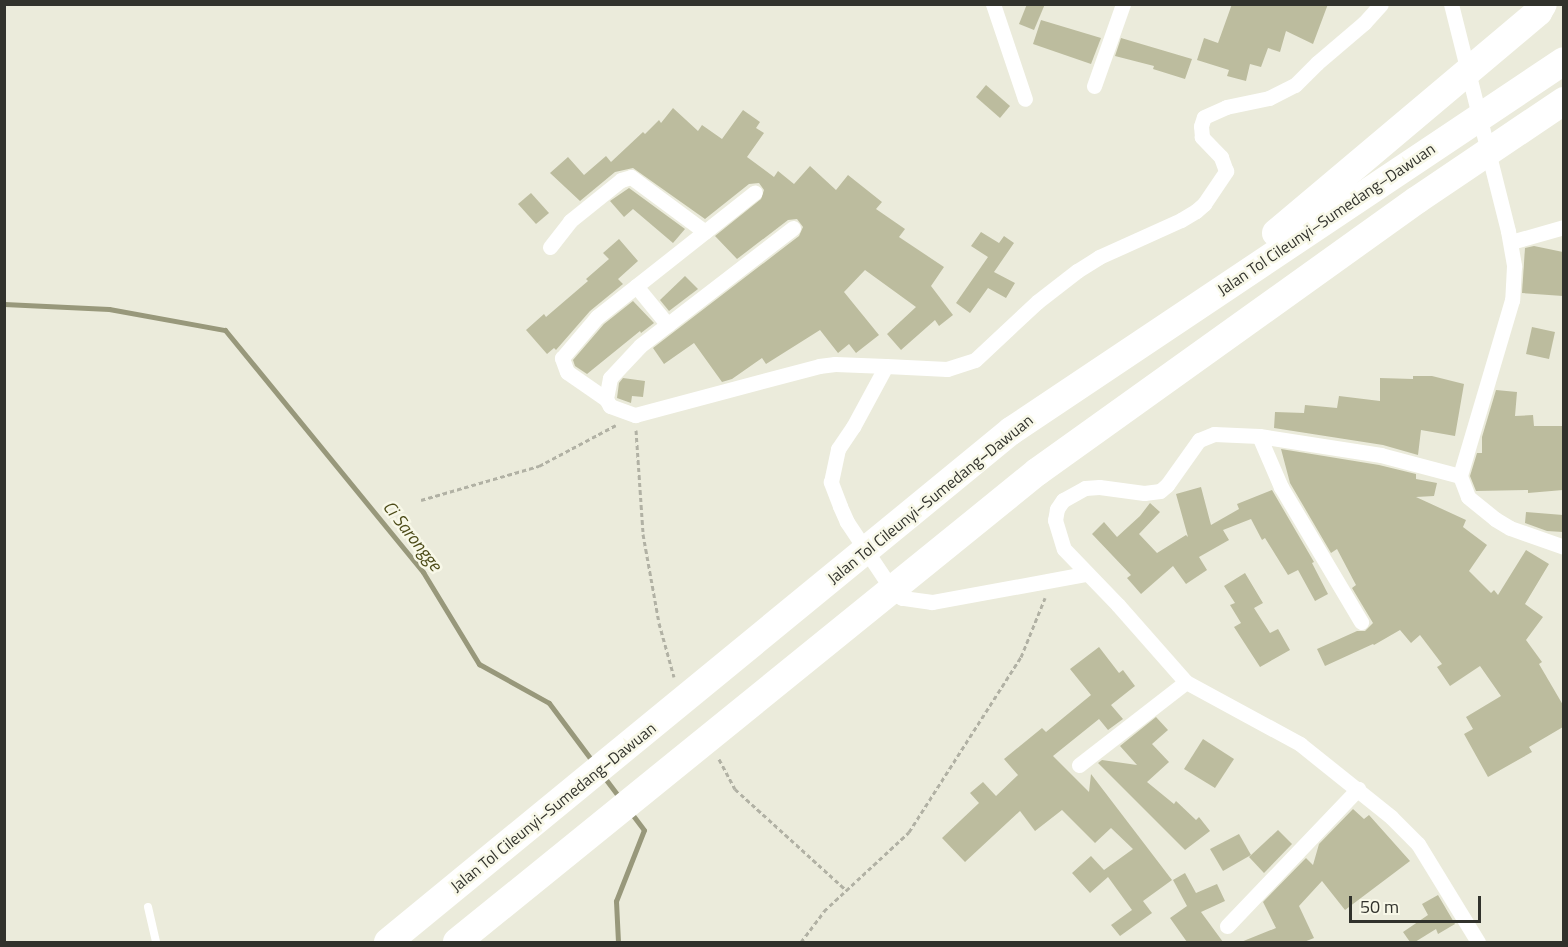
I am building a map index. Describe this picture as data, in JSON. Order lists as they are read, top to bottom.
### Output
{
  "streets": {
    "highway": ["Jalan Tol Cileunyi–Sumedang–Dawuan"]
  },
  "water": ["Ci Sarongge"],
  "scale_bar": "50 m"
}
